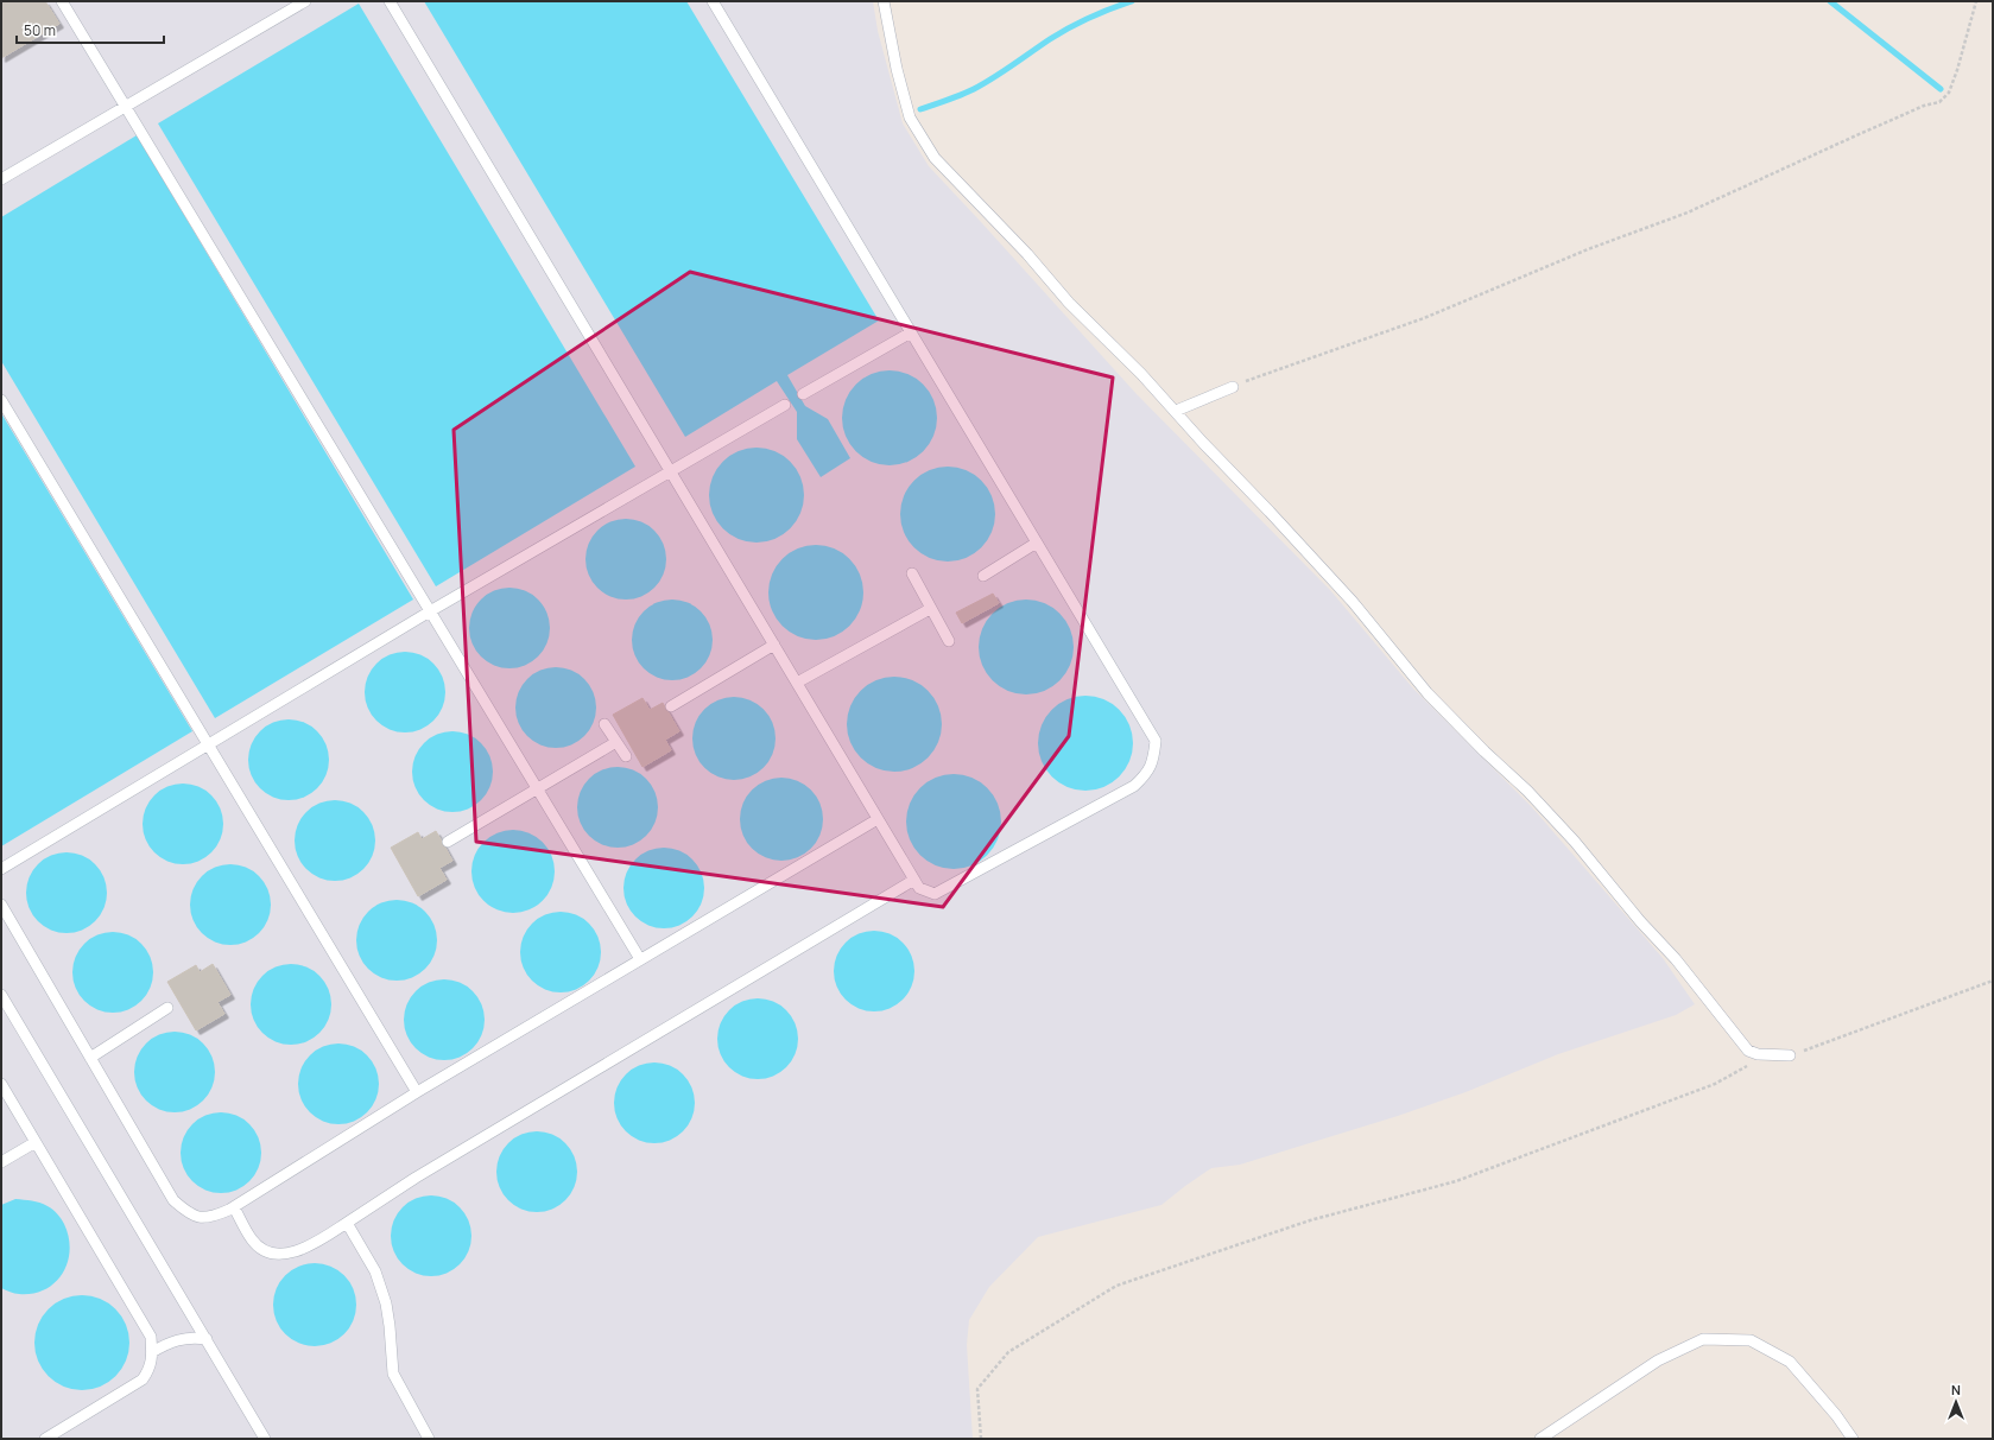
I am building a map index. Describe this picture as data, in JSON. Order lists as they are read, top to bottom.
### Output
{
  "scale_bar": "50 m",
  "north": "top"
}
